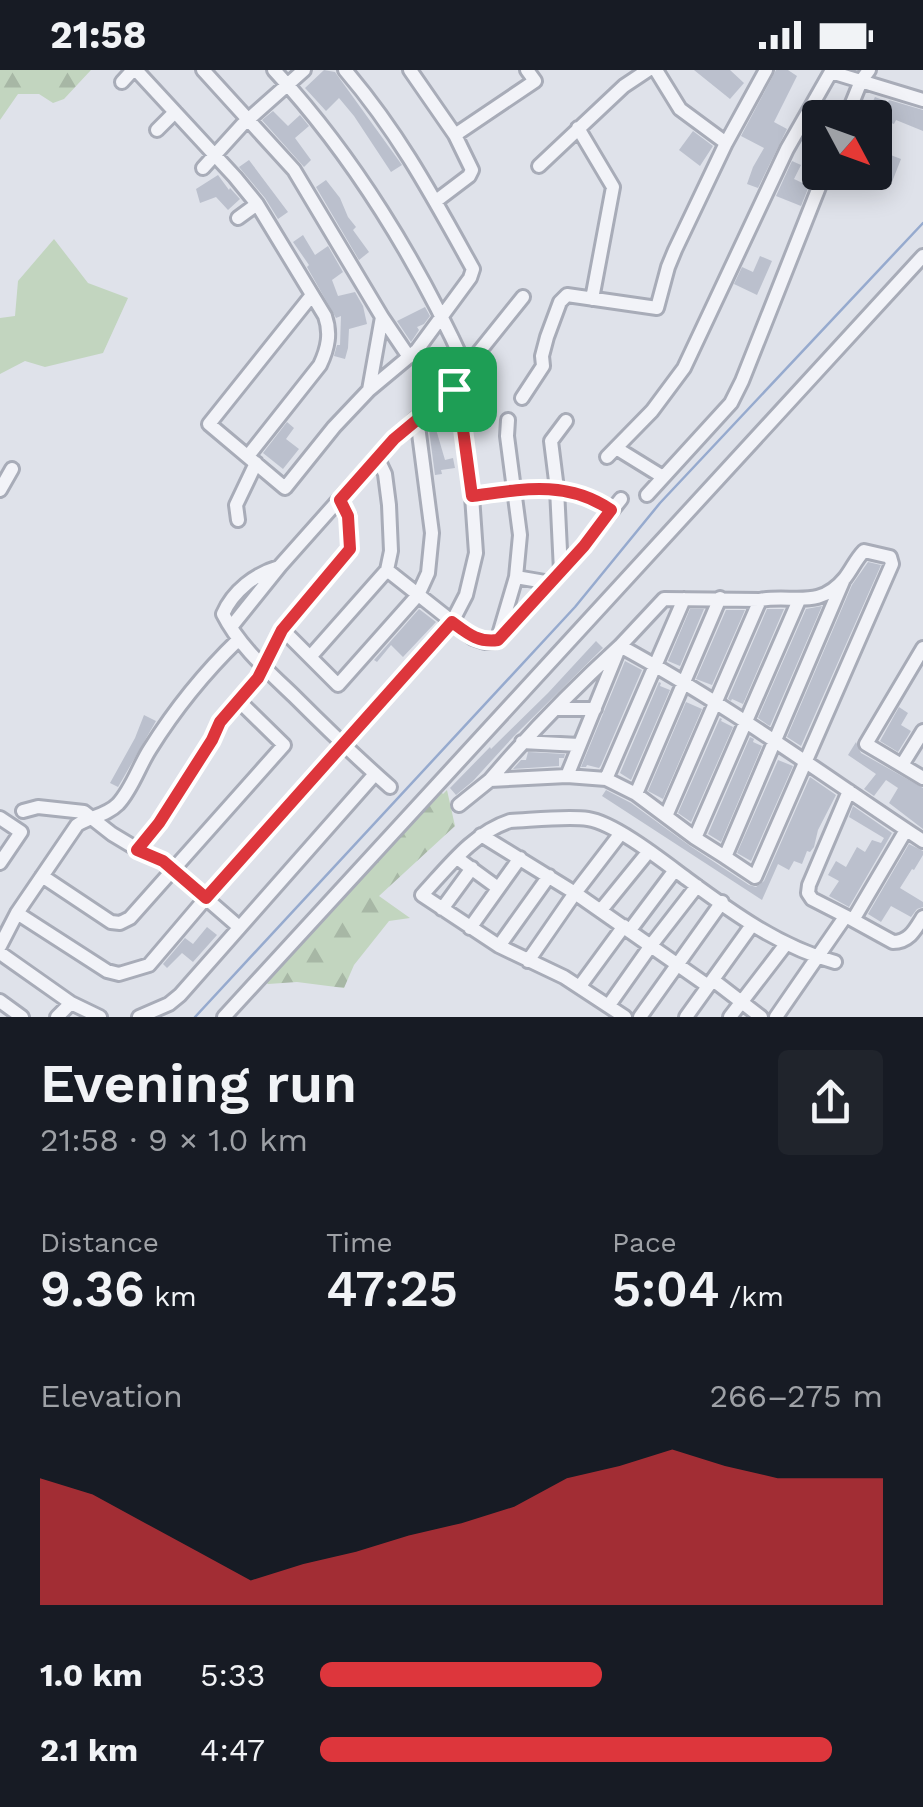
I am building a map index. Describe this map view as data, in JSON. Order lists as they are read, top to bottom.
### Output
{
  "north": "bottom right",
  "page": {
    "status": "21:58",
    "heading": ["Evening run", "21:58 · 9 × 1.0 km"],
    "stats": [
      ["Distance", "9.36 km"],
      ["Time", "47:25"],
      ["Pace", "5:04 /km"]
    ],
    "chart": ["Elevation", "266–275 m"],
    "list": [
      {
        "name": "1.0 km",
        "note": "5:33"
      },
      {
        "name": "2.1 km",
        "note": "4:47"
      }
    ]
  }
}
